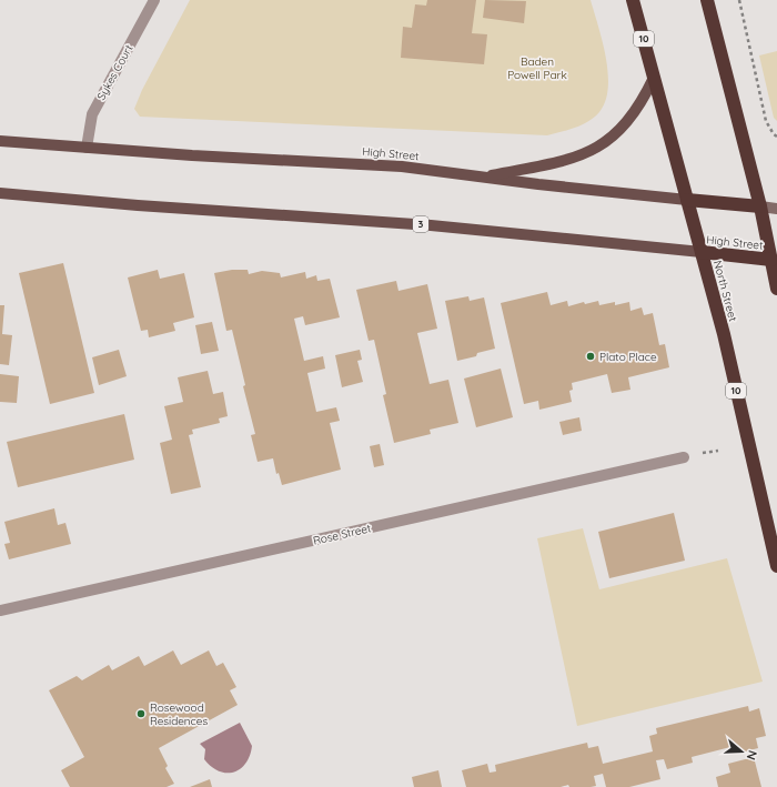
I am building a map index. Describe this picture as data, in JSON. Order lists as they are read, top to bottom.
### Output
{
  "streets": {
    "highway": [
      "10",
      "High Street",
      "3",
      "North Street"
    ],
    "street": ["Sykes Court", "Rose Street"]
  },
  "crossings": [
    ["Sykes Court", "High Street"],
    ["High Street", "North Street"]
  ],
  "parks": ["Baden Powell Park"],
  "places": ["Plato Place", "Rosewood Residences"],
  "north": "right"
}
